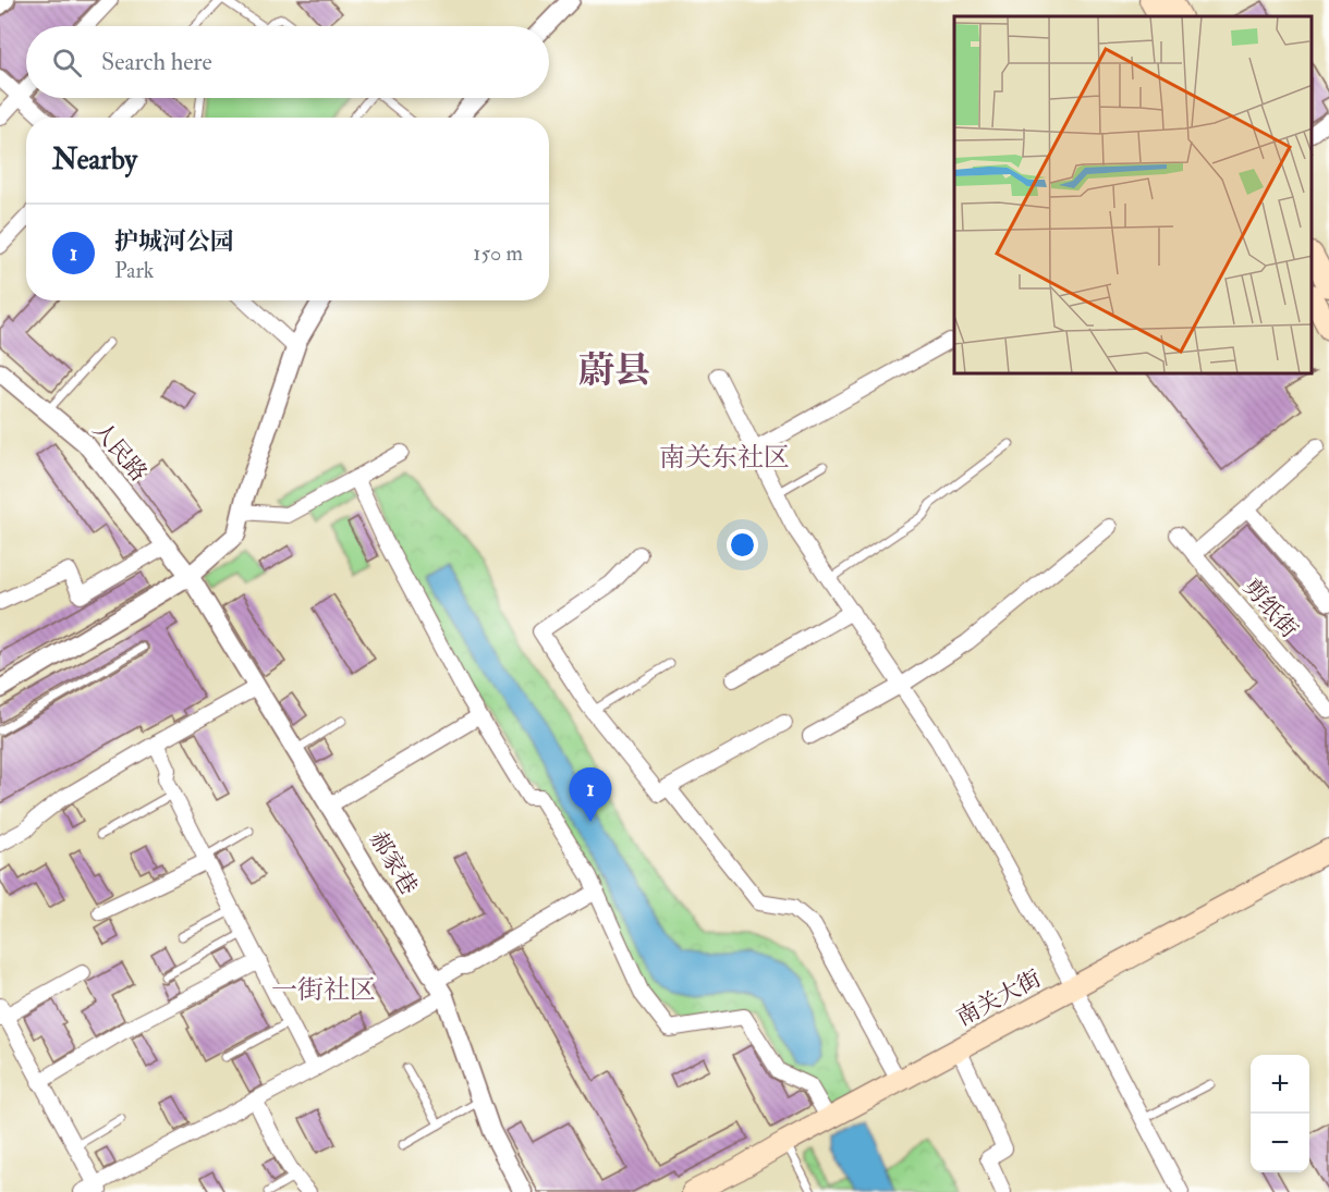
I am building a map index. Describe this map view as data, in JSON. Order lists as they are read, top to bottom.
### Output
{
  "streets": {
    "main road": ["南关大街"],
    "street": ["人民路", "剪纸街", "郝家巷"]
  },
  "crossings": [
    ["人民路", "郝家巷"]
  ],
  "districts": ["蔚县", "南关东社区", "一街社区"],
  "page": {
    "search": "Search here",
    "heading": "Nearby",
    "list": [
      {
        "mark": "1",
        "name": "护城河公园",
        "note": "Park",
        "value": "150 m"
      }
    ],
    "pins": "1",
    "map_buttons": ["+", "−"]
  }
}
